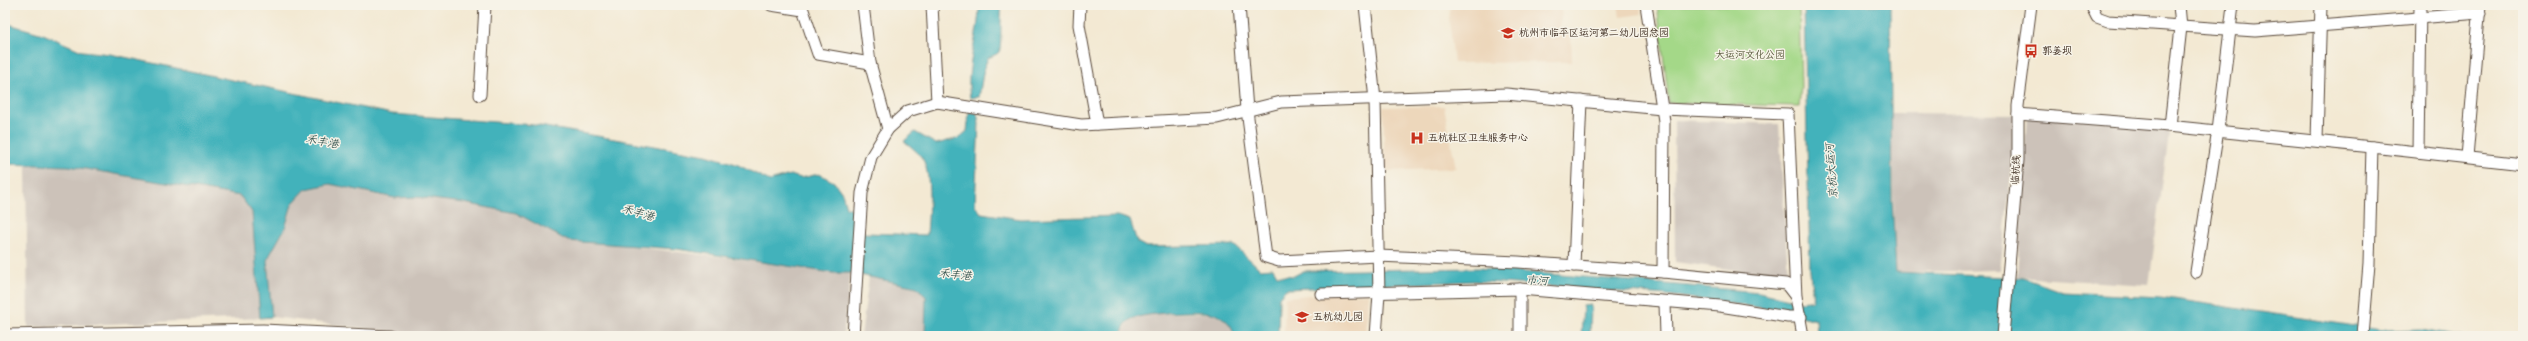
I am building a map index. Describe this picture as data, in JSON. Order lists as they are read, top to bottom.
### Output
{
  "streets": {
    "street": ["临杭线"]
  },
  "water": ["禾丰港", "京杭大运河", "市河"],
  "parks": ["大运河文化公园"],
  "places": {
    "school or university": ["杭州市临平区运河第二幼儿园总园", "五杭幼儿园"],
    "bus stop": ["郭姜坝"],
    "hospital": ["五杭社区卫生服务中心"]
  }
}
